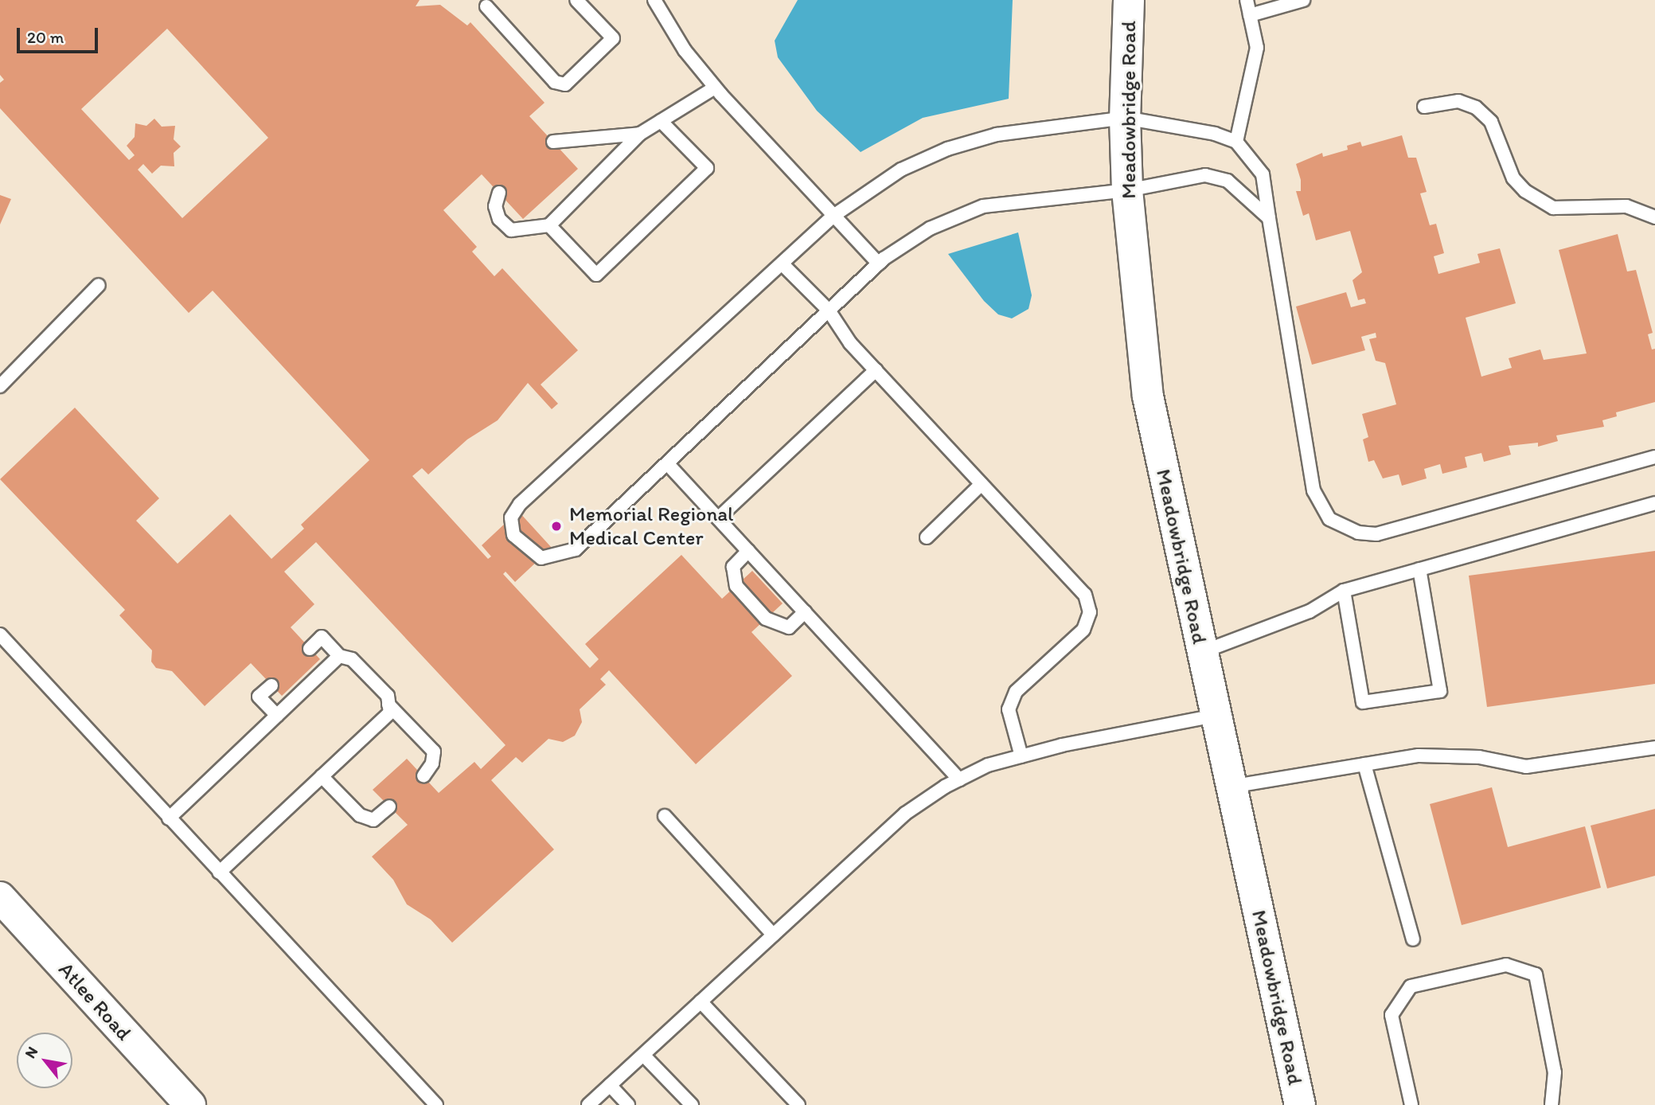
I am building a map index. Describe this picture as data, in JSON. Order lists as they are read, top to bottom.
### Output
{
  "streets": {
    "main road": ["Meadowbridge Road", "Atlee Road"]
  },
  "places": ["Memorial Regional Medical Center"],
  "scale_bar": "20 m",
  "north": "top left"
}
